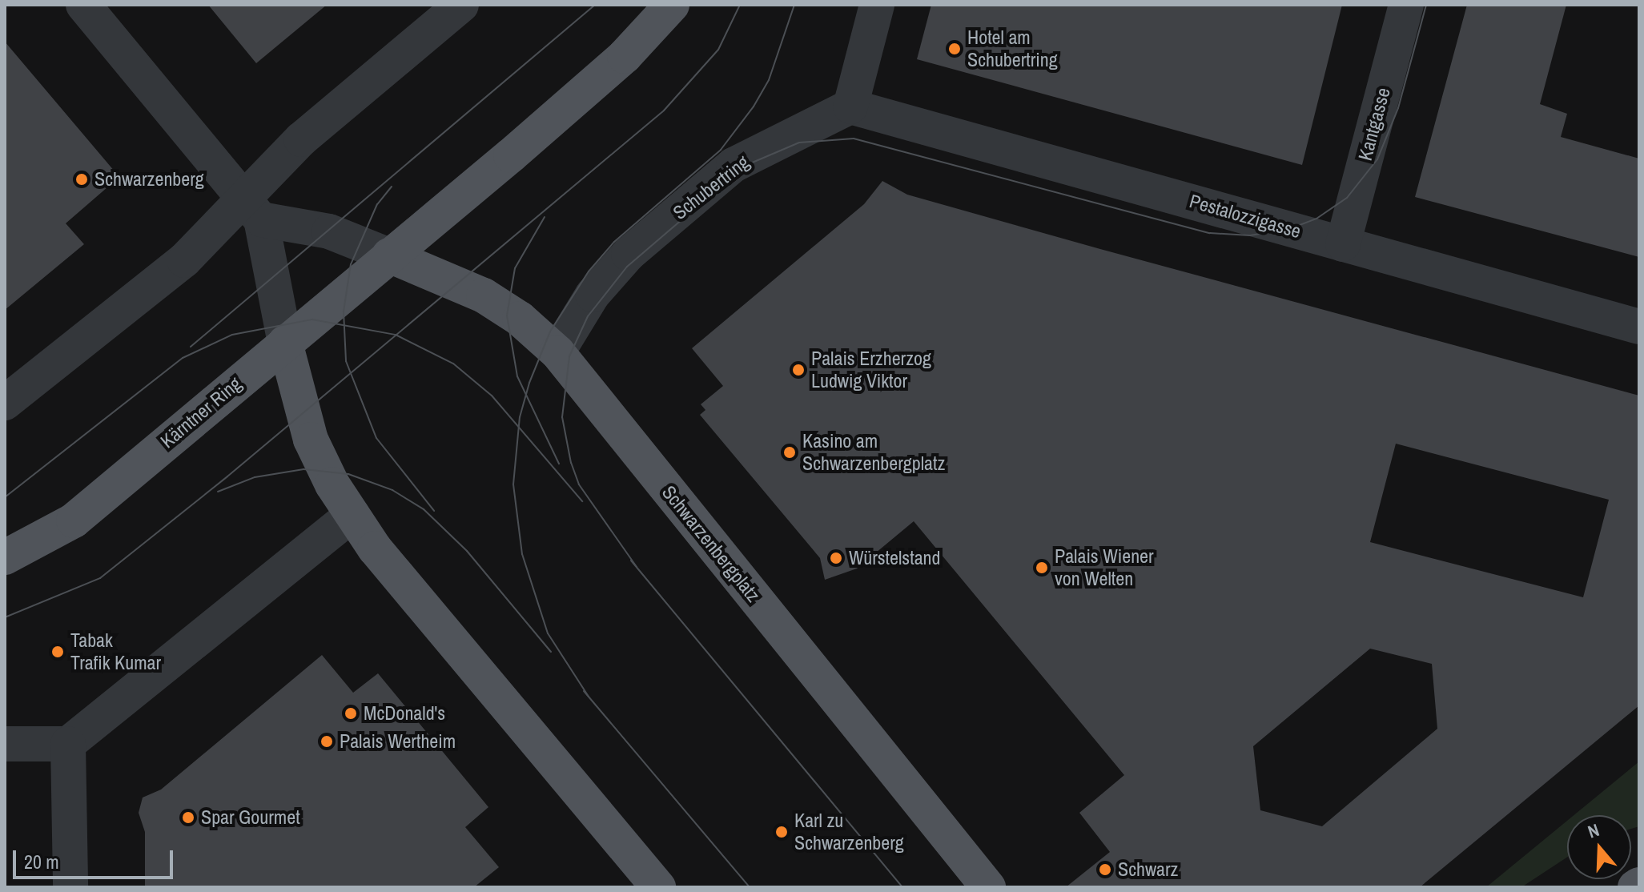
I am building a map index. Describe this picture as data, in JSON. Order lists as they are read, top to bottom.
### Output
{
  "streets": {
    "main road": ["Kärntner Ring", "Schwarzenbergplatz"],
    "street": ["Kantgasse", "Schubertring", "Pestalozzigasse"]
  },
  "crossings": [
    ["Kantgasse", "Pestalozzigasse"],
    ["Schubertring", "Pestalozzigasse"],
    ["Schubertring", "Schwarzenbergplatz"],
    ["Kärntner Ring", "Schwarzenbergplatz"]
  ],
  "places": [
    "Hotel am Schubertring",
    "Schwarzenberg",
    "Palais Erzherzog Ludwig Viktor",
    "Kasino am Schwarzenbergplatz",
    "Würstelstand",
    "Palais Wiener von Welten",
    "Tabak Trafik Kumar",
    "McDonald's",
    "Palais Wertheim",
    "Spar Gourmet",
    "Karl zu Schwarzenberg",
    "Schwarz"
  ],
  "scale_bar": "20 m",
  "north": "top"
}
